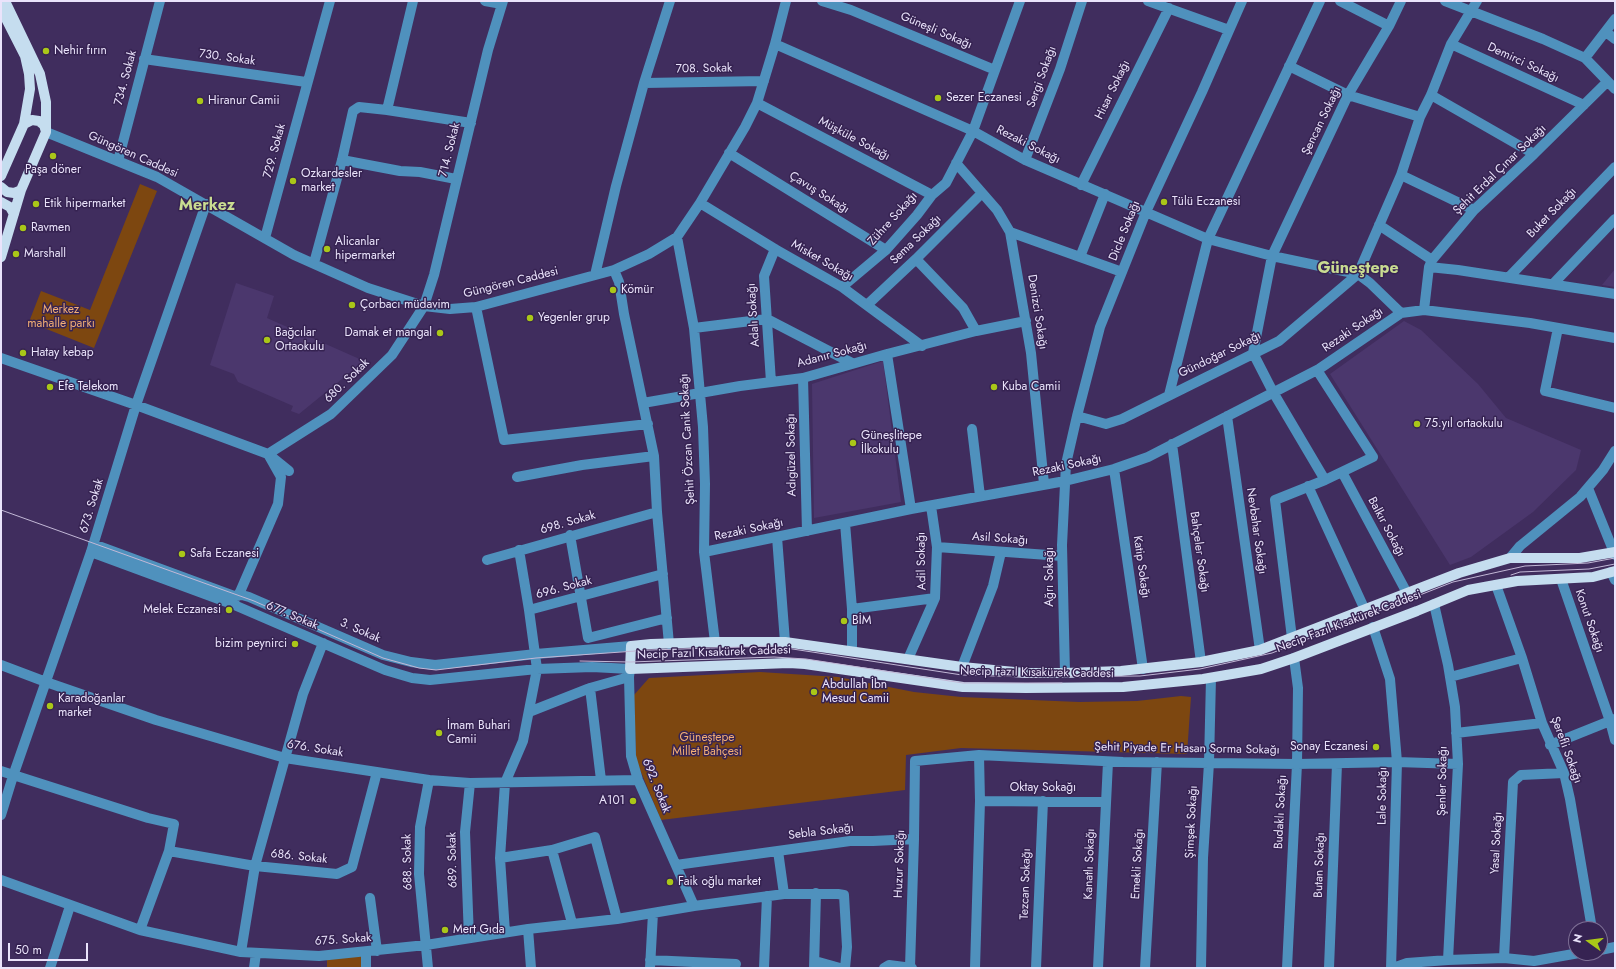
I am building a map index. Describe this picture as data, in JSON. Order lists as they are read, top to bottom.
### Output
{
  "streets": {
    "main road": ["Necip Fazıl Kısakürek Caddesi"],
    "street": [
      "Güneşli Sokağı",
      "730. Sokak",
      "Demirci Sokağı",
      "708. Sokak",
      "Sergi Sokağı",
      "734. Sokak",
      "Hisar Sokağı",
      "Şencan Sokağı",
      "Müşküle Sokağı",
      "Rezaki Sokağı",
      "714. Sokak",
      "729. Sokak",
      "Güngören Caddesi",
      "Şehit Erdal Çınar Sokağı",
      "Çavuş Sokağı",
      "Buket Sokağı",
      "Zühre Sokağı",
      "Dicle Sokağı",
      "Sema Sokağı",
      "Misket Sokağı",
      "Denizci Sokağı",
      "Adalı Sokağı",
      "Adanır Sokağı",
      "Gündoğar Sokağı",
      "680. Sokak",
      "Şehit Özcan Canik Sokağı",
      "Adıgüzel Sokağı",
      "673. Sokak",
      "698. Sokak",
      "Balkır Sokağı",
      "Nevbahar Sokağı",
      "Asil Sokağı",
      "Bahçeler Sokağı",
      "Adil Sokağı",
      "Katip Sokağı",
      "Ağrı Sokağı",
      "696. Sokak",
      "677. Sokak",
      "Konut Sokağı",
      "3. Sokak",
      "676. Sokak",
      "Şehit Piyade Er Hasan Sorma Sokağı",
      "Şerefli Sokağı",
      "Şenler Sokağı",
      "692. Sokak",
      "Oktay Sokağı",
      "Lale Sokağı",
      "Budaklı Sokağı",
      "Şimşek Sokağı",
      "Sebla Sokağı",
      "Yasal Sokağı",
      "686. Sokak",
      "689. Sokak",
      "688. Sokak",
      "Huzur Sokağı",
      "Kanatlı Sokağı",
      "Emekli Sokağı",
      "Butan Sokağı",
      "Tezcan Sokağı",
      "675. Sokak"
    ]
  },
  "crossings": [
    ["730. Sokak", "734. Sokak"],
    ["730. Sokak", "729. Sokak"],
    ["Demirci Sokağı", "Şehit Erdal Çınar Sokağı"],
    ["708. Sokak", "Güngören Caddesi"],
    ["Sergi Sokağı", "Rezaki Sokağı"],
    ["734. Sokak", "Güngören Caddesi"],
    ["Hisar Sokağı", "Rezaki Sokağı"],
    ["Şencan Sokağı", "Rezaki Sokağı"],
    ["Şencan Sokağı", "Gündoğar Sokağı"],
    ["Müşküle Sokağı", "Güngören Caddesi"],
    ["Müşküle Sokağı", "Zühre Sokağı"],
    ["Rezaki Sokağı", "Güngören Caddesi"],
    ["Rezaki Sokağı", "Zühre Sokağı"],
    ["Rezaki Sokağı", "Dicle Sokağı"],
    ["Rezaki Sokağı", "Denizci Sokağı"],
    ["Rezaki Sokağı", "Gündoğar Sokağı"],
    ["Rezaki Sokağı", "Şehit Özcan Canik Sokağı"],
    ["Rezaki Sokağı", "Adıgüzel Sokağı"],
    ["Rezaki Sokağı", "Nevbahar Sokağı"],
    ["Rezaki Sokağı", "Bahçeler Sokağı"],
    ["Rezaki Sokağı", "Adil Sokağı"],
    ["Rezaki Sokağı", "Katip Sokağı"],
    ["Rezaki Sokağı", "Ağrı Sokağı"],
    ["714. Sokak", "Güngören Caddesi"],
    ["714. Sokak", "680. Sokak"],
    ["729. Sokak", "Güngören Caddesi"],
    ["Güngören Caddesi", "Çavuş Sokağı"],
    ["Güngören Caddesi", "Misket Sokağı"],
    ["Güngören Caddesi", "680. Sokak"],
    ["Güngören Caddesi", "Şehit Özcan Canik Sokağı"],
    ["Güngören Caddesi", "673. Sokak"],
    ["Çavuş Sokağı", "Zühre Sokağı"],
    ["Zühre Sokağı", "Misket Sokağı"],
    ["Zühre Sokağı", "Denizci Sokağı"],
    ["Dicle Sokağı", "Gündoğar Sokağı"],
    ["Dicle Sokağı", "Ağrı Sokağı"],
    ["Sema Sokağı", "Misket Sokağı"],
    ["Sema Sokağı", "Denizci Sokağı"],
    ["Misket Sokağı", "Adalı Sokağı"],
    ["Misket Sokağı", "Adanır Sokağı"],
    ["Denizci Sokağı", "Adanır Sokağı"],
    ["Adalı Sokağı", "Adanır Sokağı"],
    ["Adanır Sokağı", "Şehit Özcan Canik Sokağı"],
    ["Adanır Sokağı", "Adıgüzel Sokağı"],
    ["Şehit Özcan Canik Sokağı", "Necip Fazıl Kısakürek Caddesi"],
    ["673. Sokak", "3. Sokak"],
    ["673. Sokak", "676. Sokak"],
    ["Balkır Sokağı", "Necip Fazıl Kısakürek Caddesi"],
    ["Nevbahar Sokağı", "Necip Fazıl Kısakürek Caddesi"],
    ["Asil Sokağı", "Adil Sokağı"],
    ["Asil Sokağı", "Ağrı Sokağı"],
    ["Bahçeler Sokağı", "Necip Fazıl Kısakürek Caddesi"],
    ["Adil Sokağı", "Necip Fazıl Kısakürek Caddesi"],
    ["Katip Sokağı", "Necip Fazıl Kısakürek Caddesi"],
    ["Ağrı Sokağı", "Necip Fazıl Kısakürek Caddesi"],
    ["696. Sokak", "677. Sokak"],
    ["696. Sokak", "3. Sokak"],
    ["696. Sokak", "676. Sokak"],
    ["696. Sokak", "675. Sokak"],
    ["677. Sokak", "Necip Fazıl Kısakürek Caddesi"],
    ["677. Sokak", "3. Sokak"],
    ["677. Sokak", "692. Sokak"],
    ["Konut Sokağı", "Necip Fazıl Kısakürek Caddesi"],
    ["Necip Fazıl Kısakürek Caddesi", "3. Sokak"],
    ["Necip Fazıl Kısakürek Caddesi", "Şerefli Sokağı"],
    ["Necip Fazıl Kısakürek Caddesi", "Şenler Sokağı"],
    ["Necip Fazıl Kısakürek Caddesi", "692. Sokak"],
    ["Necip Fazıl Kısakürek Caddesi", "Lale Sokağı"],
    ["Necip Fazıl Kısakürek Caddesi", "Budaklı Sokağı"],
    ["Necip Fazıl Kısakürek Caddesi", "Şimşek Sokağı"],
    ["676. Sokak", "692. Sokak"],
    ["676. Sokak", "686. Sokak"],
    ["676. Sokak", "689. Sokak"],
    ["676. Sokak", "688. Sokak"],
    ["Şehit Piyade Er Hasan Sorma Sokağı", "Şenler Sokağı"],
    ["Şehit Piyade Er Hasan Sorma Sokağı", "Lale Sokağı"],
    ["Şehit Piyade Er Hasan Sorma Sokağı", "Budaklı Sokağı"],
    ["Şehit Piyade Er Hasan Sorma Sokağı", "Şimşek Sokağı"],
    ["Şehit Piyade Er Hasan Sorma Sokağı", "Huzur Sokağı"],
    ["Şehit Piyade Er Hasan Sorma Sokağı", "Kanatlı Sokağı"],
    ["Şehit Piyade Er Hasan Sorma Sokağı", "Emekli Sokağı"],
    ["Şehit Piyade Er Hasan Sorma Sokağı", "Butan Sokağı"],
    ["Şerefli Sokağı", "Yasal Sokağı"],
    ["692. Sokak", "Sebla Sokağı"],
    ["692. Sokak", "675. Sokak"],
    ["Oktay Sokağı", "Kanatlı Sokağı"],
    ["Oktay Sokağı", "Tezcan Sokağı"],
    ["Sebla Sokağı", "Huzur Sokağı"],
    ["Sebla Sokağı", "675. Sokak"],
    ["689. Sokak", "675. Sokak"],
    ["688. Sokak", "675. Sokak"]
  ],
  "districts": ["Merkez", "Güneştepe"],
  "parks": ["Merkez mahalle parkı", "Güneştepe Millet Bahçesi"],
  "places": [
    "Nehir fırın",
    "Sezer Eczanesi",
    "Hiranur Camii",
    "Paşa döner",
    "Ozkardesler market",
    "Tülü Eczanesi",
    "Etik hipermarket",
    "Ravmen",
    "Alicanlar hipermarket",
    "Marshall",
    "Kömür",
    "Çorbacı müdavim",
    "Yegenler grup",
    "Damak et mangal",
    "Bağcılar Ortaokulu",
    "Hatay kebap",
    "Efe Telekom",
    "Kuba Camii",
    "75.yıl ortaokulu",
    "Güneşlitepe İlkokulu",
    "Safa Eczanesi",
    "Melek Eczanesi",
    "BİM",
    "bizim peynirci",
    "Abdullah İbn Mesud Camii",
    "Karadoğanlar market",
    "İmam Buhari Camii",
    "Sonay Eczanesi",
    "A101",
    "Faik oğlu market",
    "Mert Gıda"
  ],
  "scale_bar": "50 m",
  "north": "left"
}
